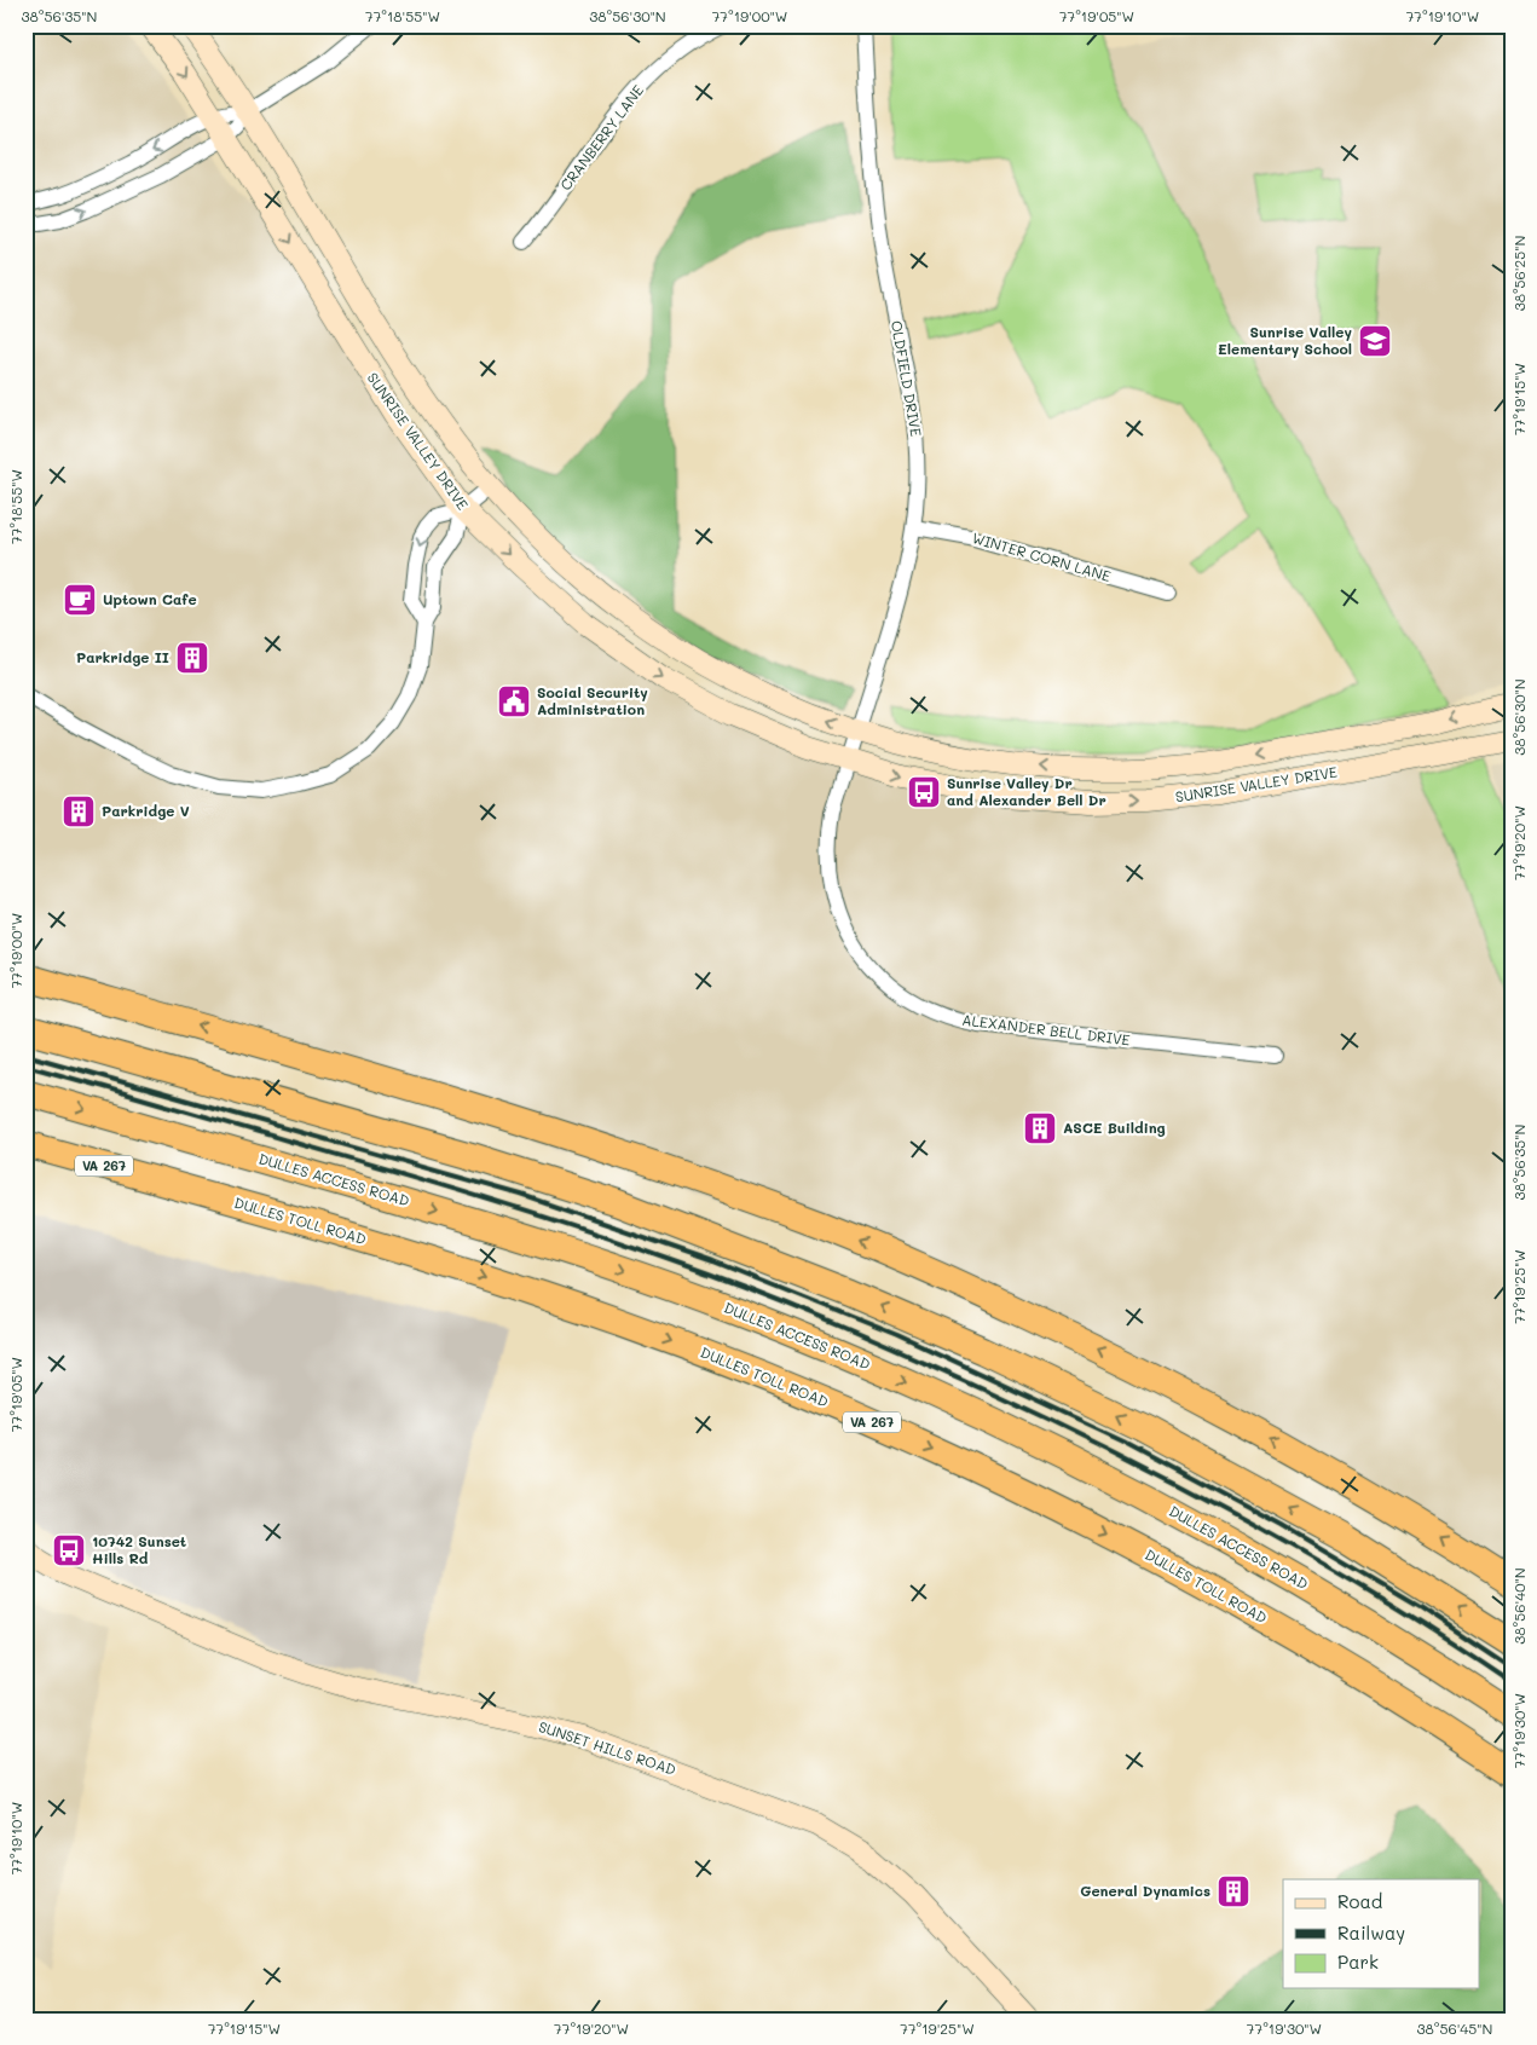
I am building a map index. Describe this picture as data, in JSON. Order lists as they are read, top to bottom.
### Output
{
  "streets": {
    "highway": ["VA 267", "DULLES ACCESS ROAD", "DULLES TOLL ROAD"],
    "main road": ["SUNRISE VALLEY DRIVE", "SUNSET HILLS ROAD"],
    "street": [
      "CRANBERRY LANE",
      "OLDFIELD DRIVE",
      "WINTER CORN LANE",
      "ALEXANDER BELL DRIVE"
    ]
  },
  "crossings": [
    ["OLDFIELD DRIVE", "SUNRISE VALLEY DRIVE"],
    ["OLDFIELD DRIVE", "WINTER CORN LANE"],
    ["OLDFIELD DRIVE", "ALEXANDER BELL DRIVE"],
    ["SUNRISE VALLEY DRIVE", "ALEXANDER BELL DRIVE"]
  ],
  "places": {
    "school or university": ["Sunrise Valley Elementary School"],
    "cafe": ["Uptown Cafe"],
    "building": [
      "Parkridge II",
      "Parkridge V",
      "ASCE Building",
      "General Dynamics"
    ],
    "public building": ["Social Security Administration"],
    "bus stop": ["Sunrise Valley Dr and Alexander Bell Dr", "10742 Sunset Hills Rd"]
  },
  "legend": ["Road", "Railway", "Park"],
  "coordinates": [
    "38°56'35\"N",
    "77°18'55\"W",
    "38°56'30\"N",
    "77°19'00\"W",
    "77°19'05\"W",
    "77°19'10\"W",
    "38°56'25\"N",
    "77°19'15\"W",
    "77°19'20\"W",
    "77°19'25\"W",
    "38°56'40\"N",
    "77°19'30\"W",
    "38°56'45\"N"
  ]
}
